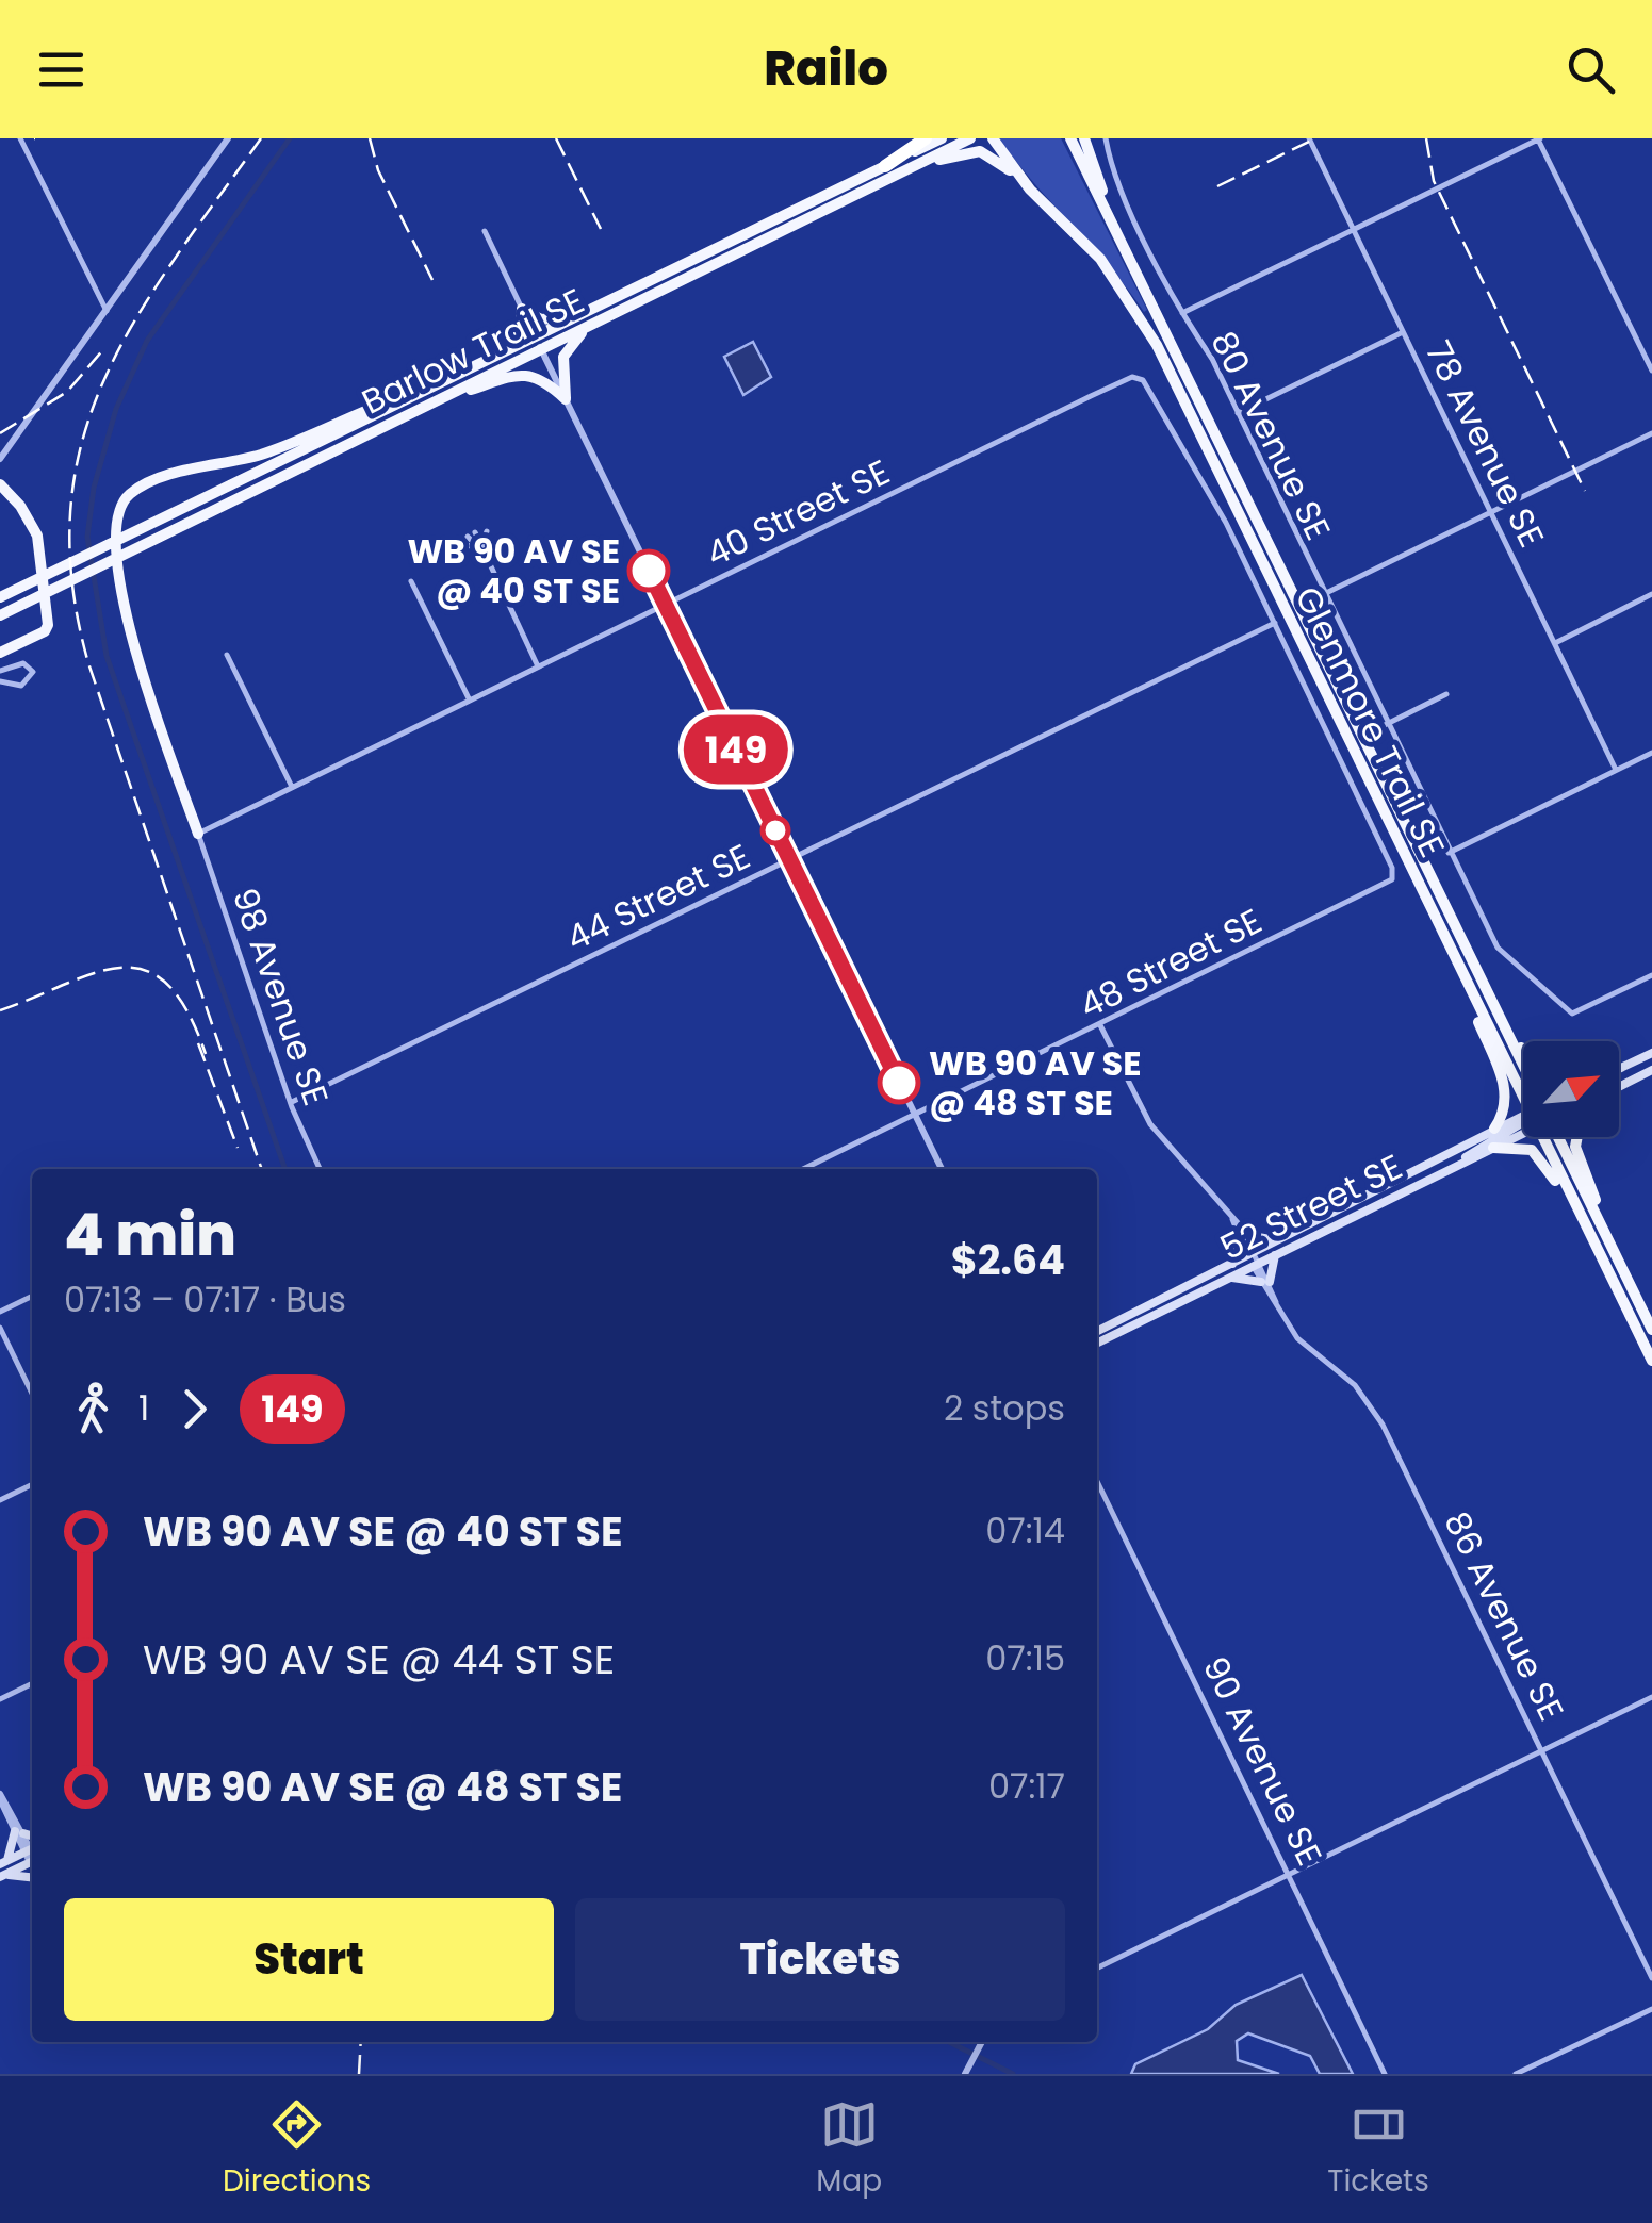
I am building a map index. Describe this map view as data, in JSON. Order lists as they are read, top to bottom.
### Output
{
  "streets": {
    "main road": ["Barlow Trail SE", "Glenmore Trail SE", "52 Street SE"],
    "street": [
      "80 Avenue SE",
      "78 Avenue SE",
      "40 Street SE",
      "44 Street SE",
      "48 Street SE",
      "98 Avenue SE",
      "86 Avenue SE",
      "90 Avenue SE"
    ]
  },
  "crossings": [
    ["40 Street SE", "44 Street SE"],
    ["40 Street SE", "48 Street SE"],
    ["40 Street SE", "98 Avenue SE"],
    ["44 Street SE", "48 Street SE"],
    ["44 Street SE", "98 Avenue SE"],
    ["48 Street SE", "86 Avenue SE"],
    ["52 Street SE", "86 Avenue SE"]
  ],
  "places": ["WB 90 AV SE @ 40 ST SE", "WB 90 AV SE @ 48 ST SE"],
  "lines": ["bus line 149"],
  "north": "top right",
  "page": {
    "header": "Railo",
    "on_map": "149",
    "heading": ["4 min", "07:13 – 07:17 · Bus", "$2.64"],
    "legs": ["1", "149", "2 stops"],
    "list": [
      {
        "name": "WB 90 AV SE @ 40 ST SE",
        "value": "07:14"
      },
      {
        "name": "WB 90 AV SE @ 44 ST SE",
        "value": "07:15"
      },
      {
        "name": "WB 90 AV SE @ 48 ST SE",
        "value": "07:17"
      }
    ],
    "buttons": ["Start", "Tickets"],
    "tabs": ["Directions", "Map", "Tickets"]
  }
}
